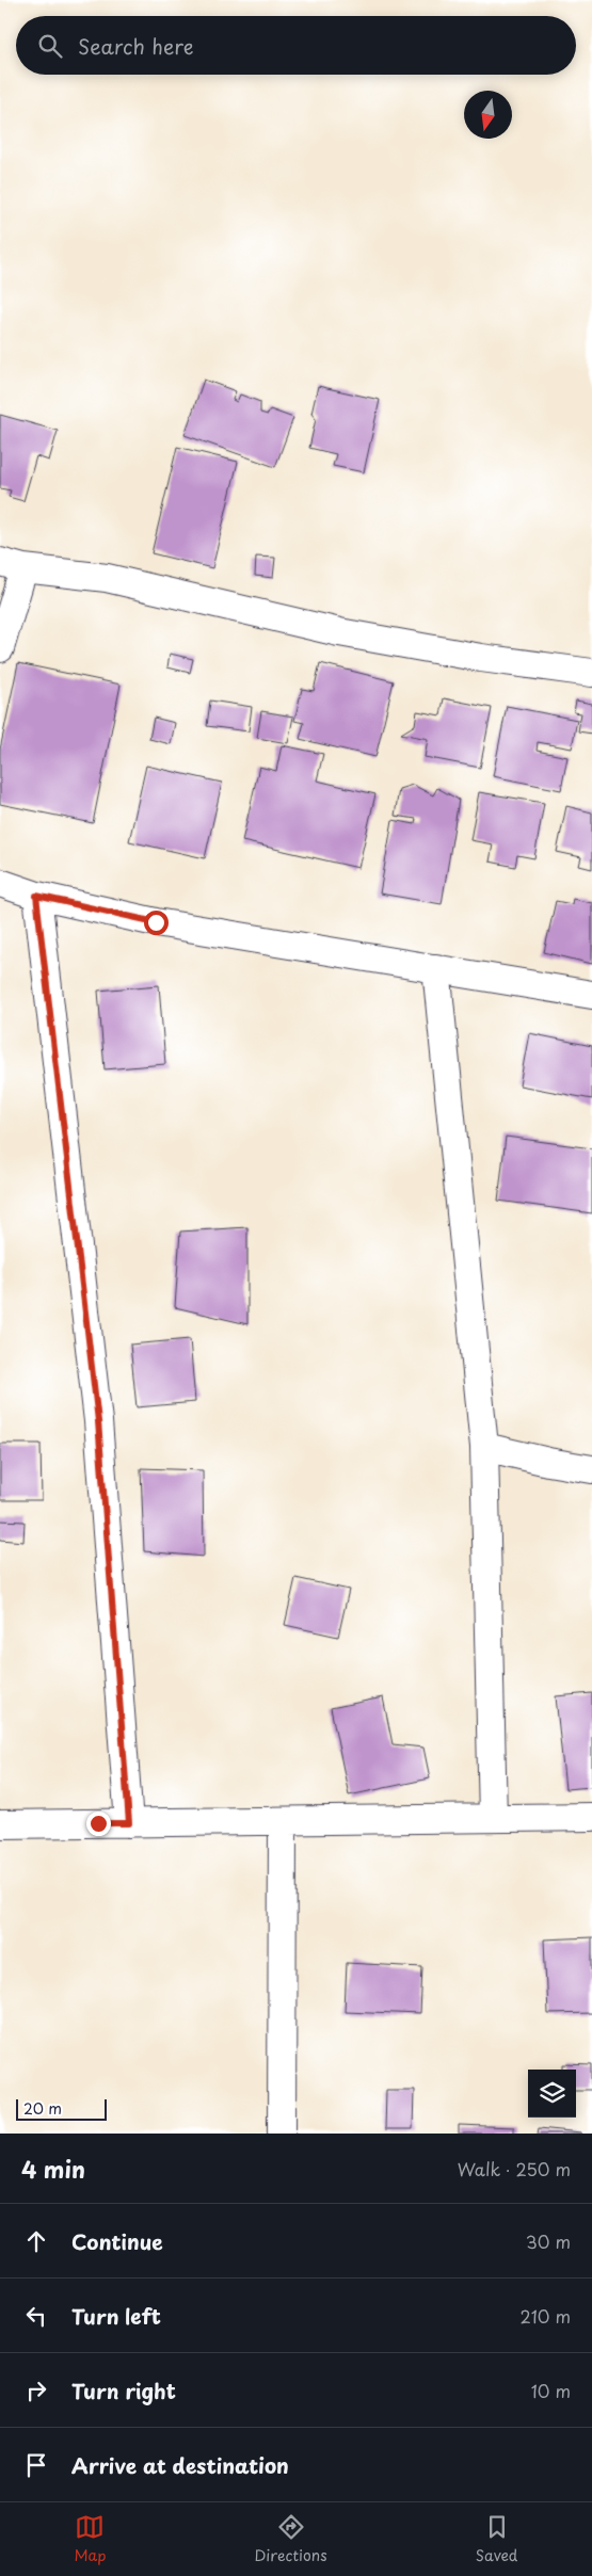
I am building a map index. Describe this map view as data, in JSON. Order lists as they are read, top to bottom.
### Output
{
  "scale_bar": "20 m",
  "north": "bottom",
  "page": {
    "search": "Search here",
    "scale": "20 m",
    "heading": ["4 min", "Walk · 250 m"],
    "list": [
      ["Continue", "30 m"],
      ["Turn left", "210 m"],
      ["Turn right", "10 m"],
      "Arrive at destination"
    ],
    "nav": ["Map", "Directions", "Saved"]
  }
}
